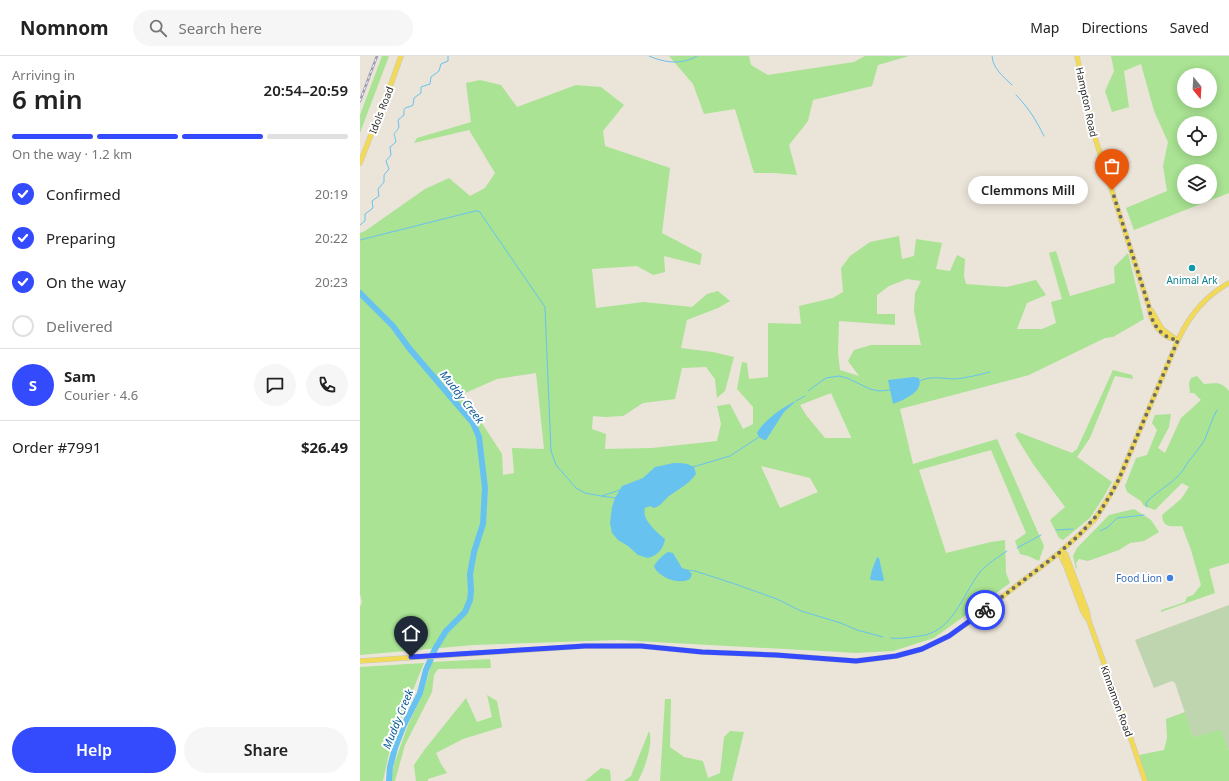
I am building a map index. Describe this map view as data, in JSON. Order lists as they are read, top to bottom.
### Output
{
  "streets": {
    "main road": ["Hampton Road", "Idols Road", "Kinnamon Road"]
  },
  "water": ["Muddy Creek"],
  "places": ["Clemmons Mill", "Animal Ark", "Food Lion"],
  "north": "bottom",
  "page": {
    "header": "Nomnom",
    "search": "Search here",
    "nav": ["Map", "Directions", "Saved"],
    "heading": ["6 min", "Arriving in", "20:54–20:59"],
    "panel": [
      "Sam",
      "Courier · 4.6",
      "Order #7991",
      "$26.49"
    ],
    "bar": "On the way · 1.2 km",
    "list": [
      ["Confirmed", "20:19"],
      ["Preparing", "20:22"],
      ["On the way", "20:23"],
      "Delivered"
    ],
    "bubble": "Clemmons Mill",
    "round": "S",
    "buttons": ["Help", "Share"]
  }
}
